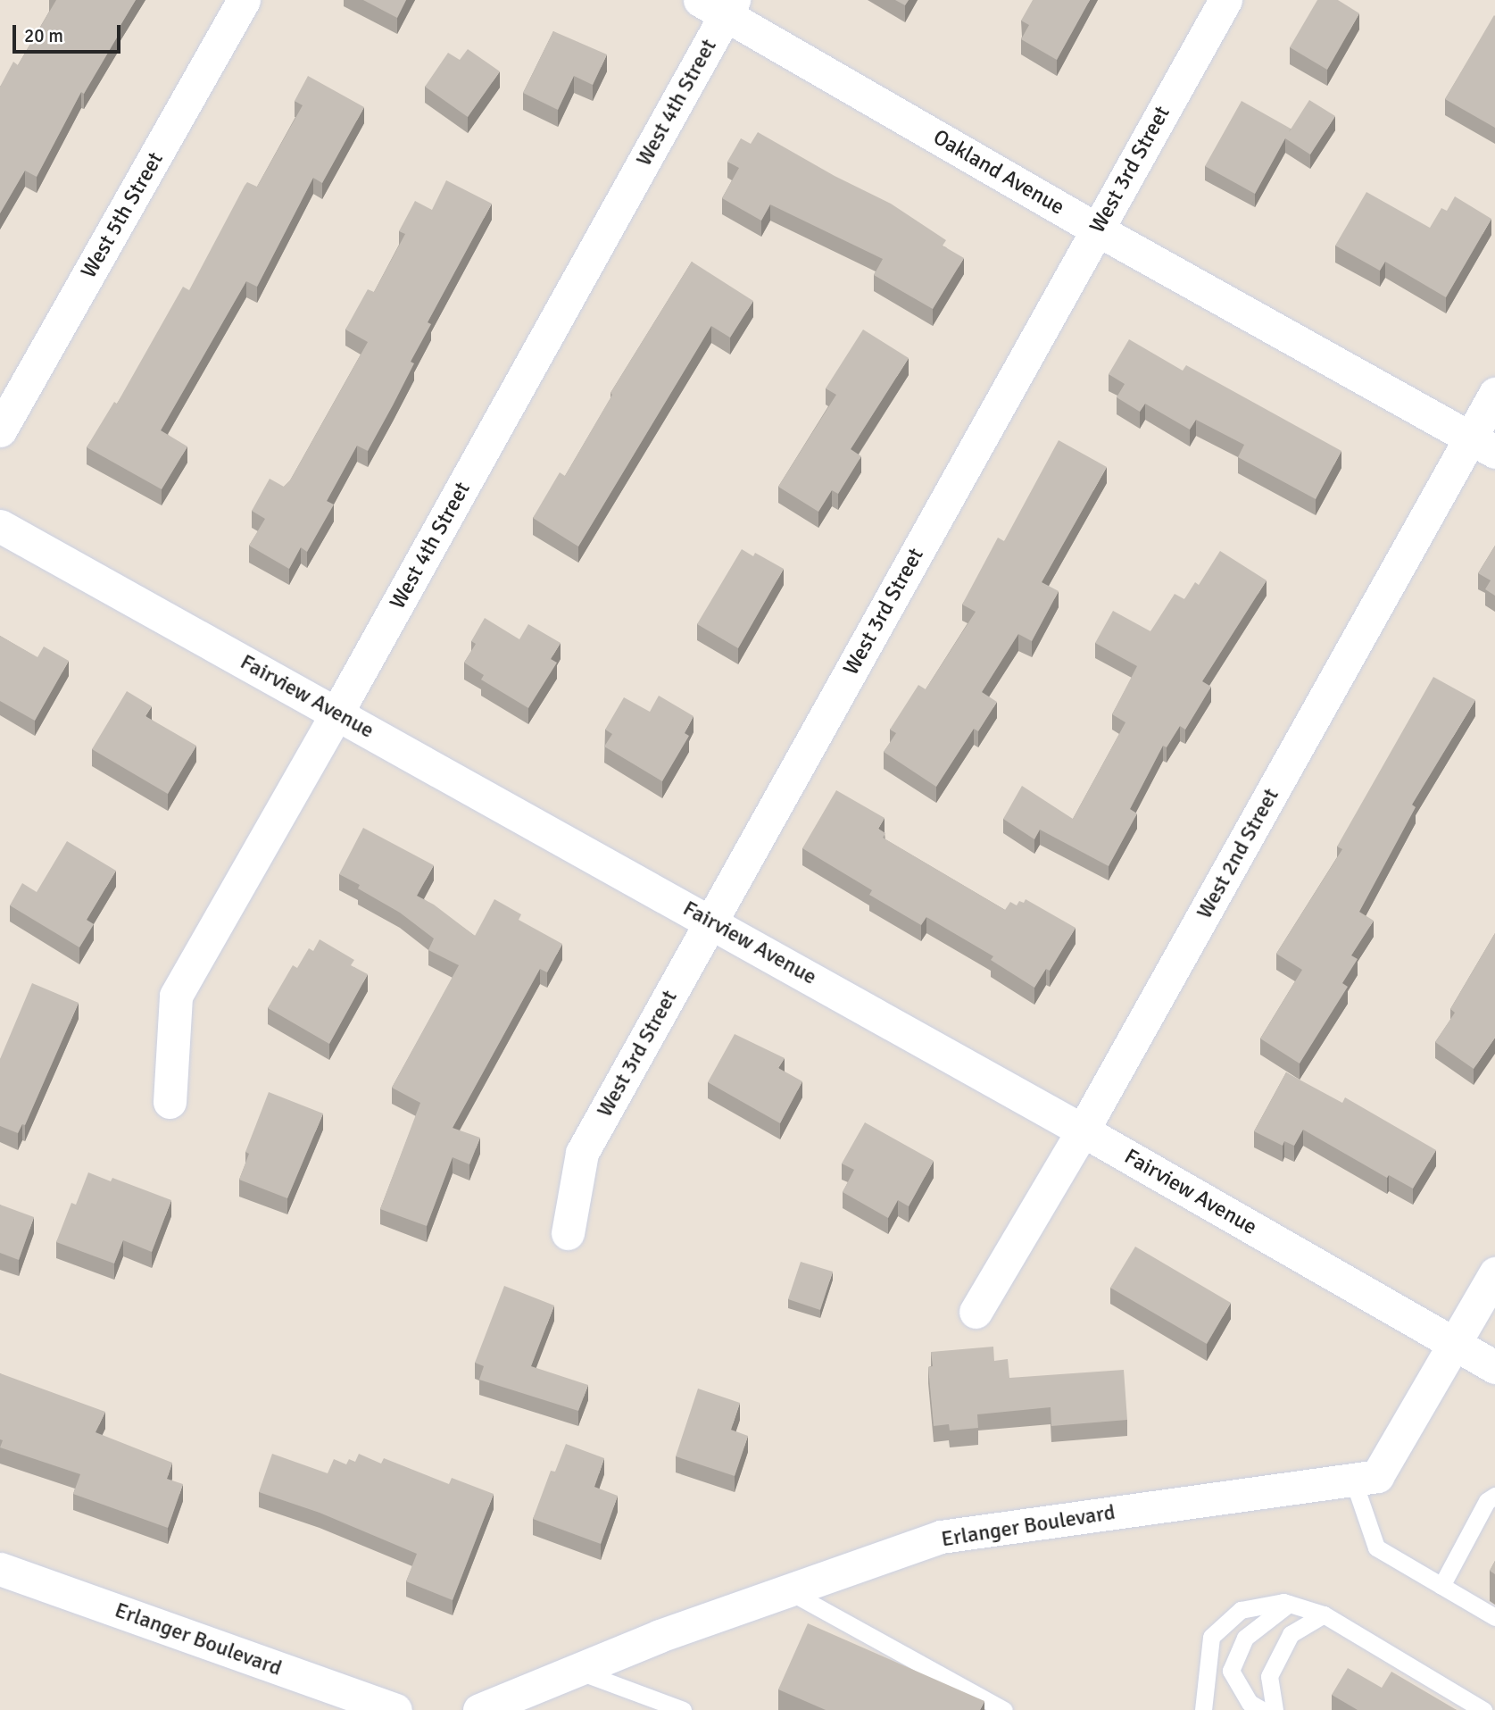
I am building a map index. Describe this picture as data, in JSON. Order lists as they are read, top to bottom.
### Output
{
  "streets": {
    "street": [
      "West 4th Street",
      "West 3rd Street",
      "Oakland Avenue",
      "West 5th Street",
      "Fairview Avenue",
      "West 2nd Street",
      "Erlanger Boulevard"
    ]
  },
  "crossings": [
    ["West 4th Street", "Oakland Avenue"],
    ["West 4th Street", "Fairview Avenue"],
    ["West 3rd Street", "Oakland Avenue"],
    ["West 3rd Street", "Fairview Avenue"],
    ["Oakland Avenue", "West 2nd Street"],
    ["Fairview Avenue", "West 2nd Street"],
    ["Fairview Avenue", "Erlanger Boulevard"]
  ],
  "scale_bar": "20 m"
}
